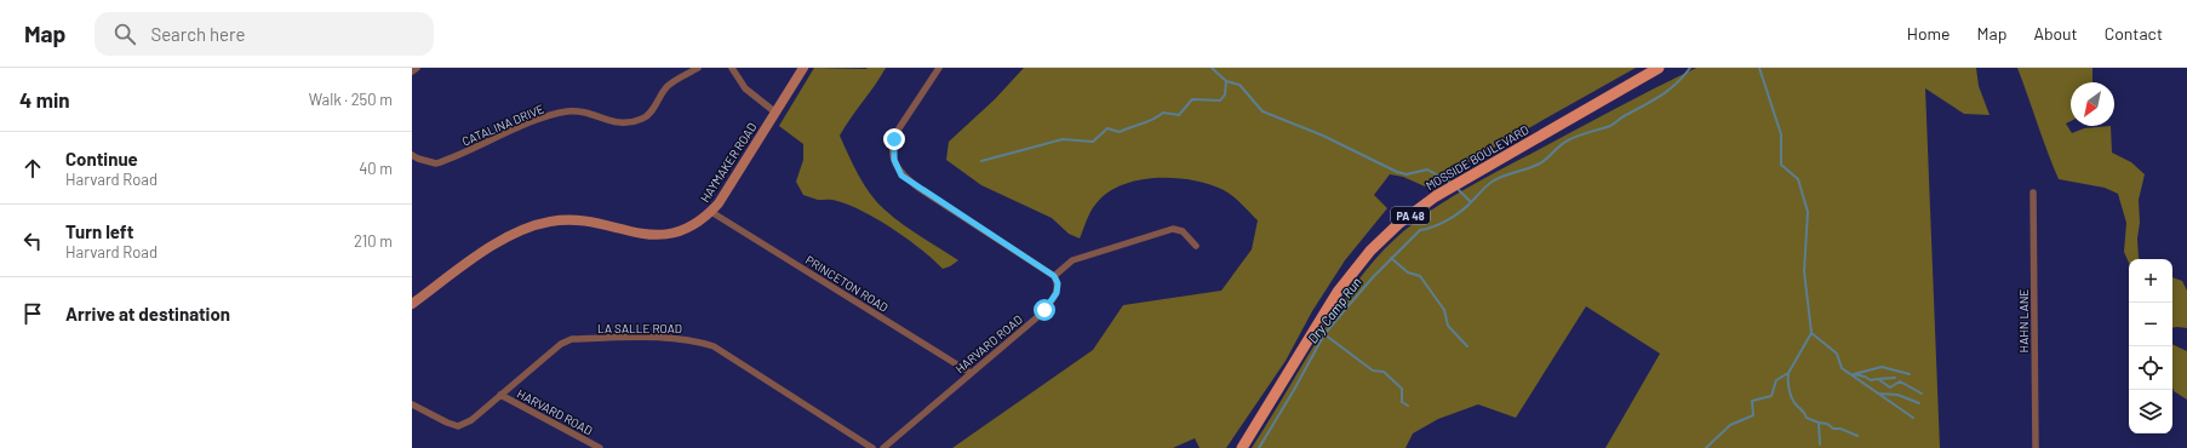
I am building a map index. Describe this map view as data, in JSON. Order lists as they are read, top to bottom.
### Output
{
  "streets": {
    "main road": ["MOSSIDE BOULEVARD", "HAYMAKER ROAD", "PA 48"],
    "street": [
      "CATALINA DRIVE",
      "PRINCETON ROAD",
      "HAHN LANE",
      "LA SALLE ROAD",
      "HARVARD ROAD"
    ]
  },
  "crossings": [
    ["HAYMAKER ROAD", "PRINCETON ROAD"],
    ["PRINCETON ROAD", "HARVARD ROAD"],
    ["LA SALLE ROAD", "HARVARD ROAD"]
  ],
  "water": ["Dry Camp Run"],
  "north": "bottom left",
  "page": {
    "header": "Map",
    "search": "Search here",
    "nav": [
      "Home",
      "Map",
      "About",
      "Contact"
    ],
    "heading": ["4 min", "Walk · 250 m"],
    "list": [
      ["Continue", "Harvard Road", "40 m"],
      ["Turn left", "Harvard Road", "210 m"],
      "Arrive at destination"
    ],
    "map_buttons": ["+", "−"]
  }
}
